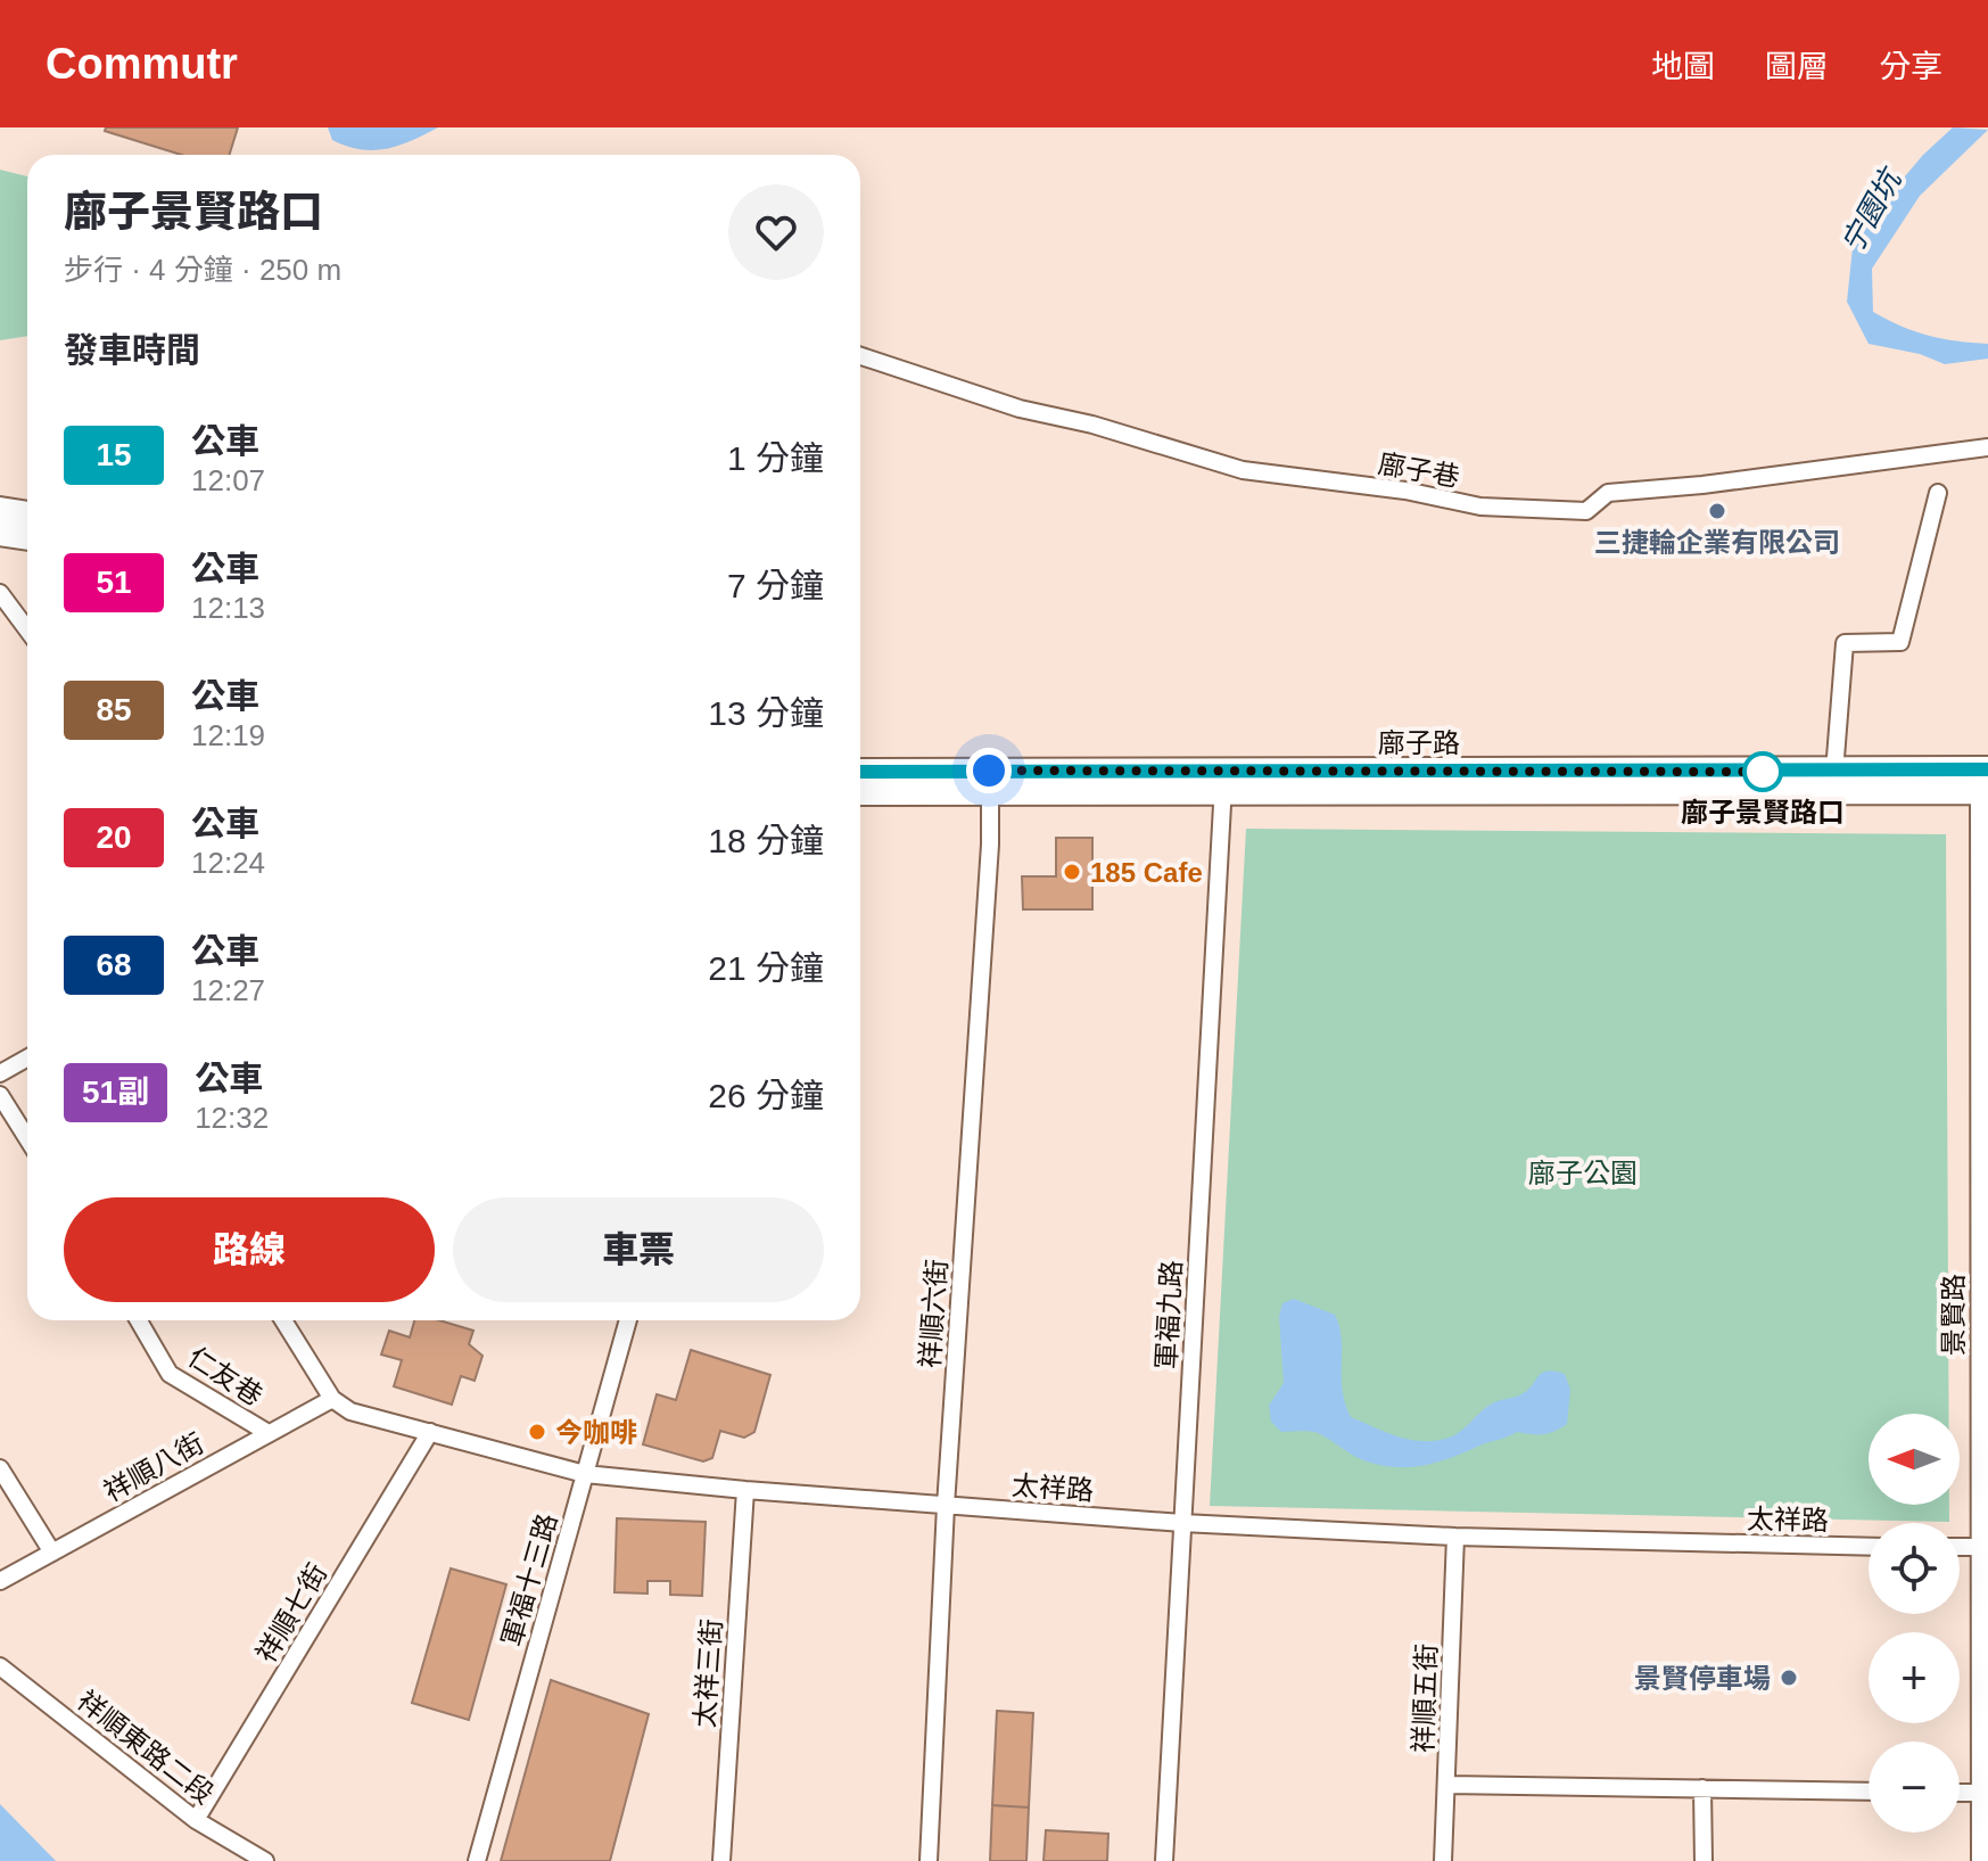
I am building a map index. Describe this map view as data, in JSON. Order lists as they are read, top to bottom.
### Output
{
  "streets": {
    "main road": ["廍子路", "景賢路"],
    "street": [
      "廍子巷",
      "祥順六街",
      "軍福九路",
      "仁友巷",
      "祥順八街",
      "太祥路",
      "軍福十三路",
      "祥順七街",
      "太祥三街",
      "祥順五街",
      "祥順東路二段"
    ]
  },
  "crossings": [
    ["廍子路", "祥順六街"],
    ["廍子路", "軍福九路"],
    ["廍子路", "景賢路"],
    ["祥順六街", "太祥路"],
    ["軍福九路", "太祥路"],
    ["仁友巷", "祥順八街"],
    ["祥順八街", "太祥路"],
    ["太祥路", "軍福十三路"],
    ["太祥路", "祥順七街"],
    ["太祥路", "太祥三街"],
    ["太祥路", "祥順五街"],
    ["祥順七街", "祥順東路二段"]
  ],
  "water": ["宁園坑"],
  "parks": ["廍子公園"],
  "places": [
    "三捷輪企業有限公司",
    "廍子景賢路口",
    "185 Cafe",
    "今咖啡",
    "景賢停車場"
  ],
  "lines": ["bus line 15"],
  "north": "left",
  "page": {
    "header": "Commutr",
    "nav": ["地圖", "圖層", "分享"],
    "heading": [
      ["廍子景賢路口", "步行 · 4 分鐘 · 250 m"],
      "發車時間"
    ],
    "list": [
      {
        "mark": "15",
        "name": "公車",
        "note": "12:07",
        "value": "1 分鐘"
      },
      {
        "mark": "51",
        "name": "公車",
        "note": "12:13",
        "value": "7 分鐘"
      },
      {
        "mark": "85",
        "name": "公車",
        "note": "12:19",
        "value": "13 分鐘"
      },
      {
        "mark": "20",
        "name": "公車",
        "note": "12:24",
        "value": "18 分鐘"
      },
      {
        "mark": "68",
        "name": "公車",
        "note": "12:27",
        "value": "21 分鐘"
      },
      {
        "mark": "51副",
        "name": "公車",
        "note": "12:32",
        "value": "26 分鐘"
      }
    ],
    "buttons": ["路線", "車票"],
    "map_buttons": ["+", "−"]
  }
}
